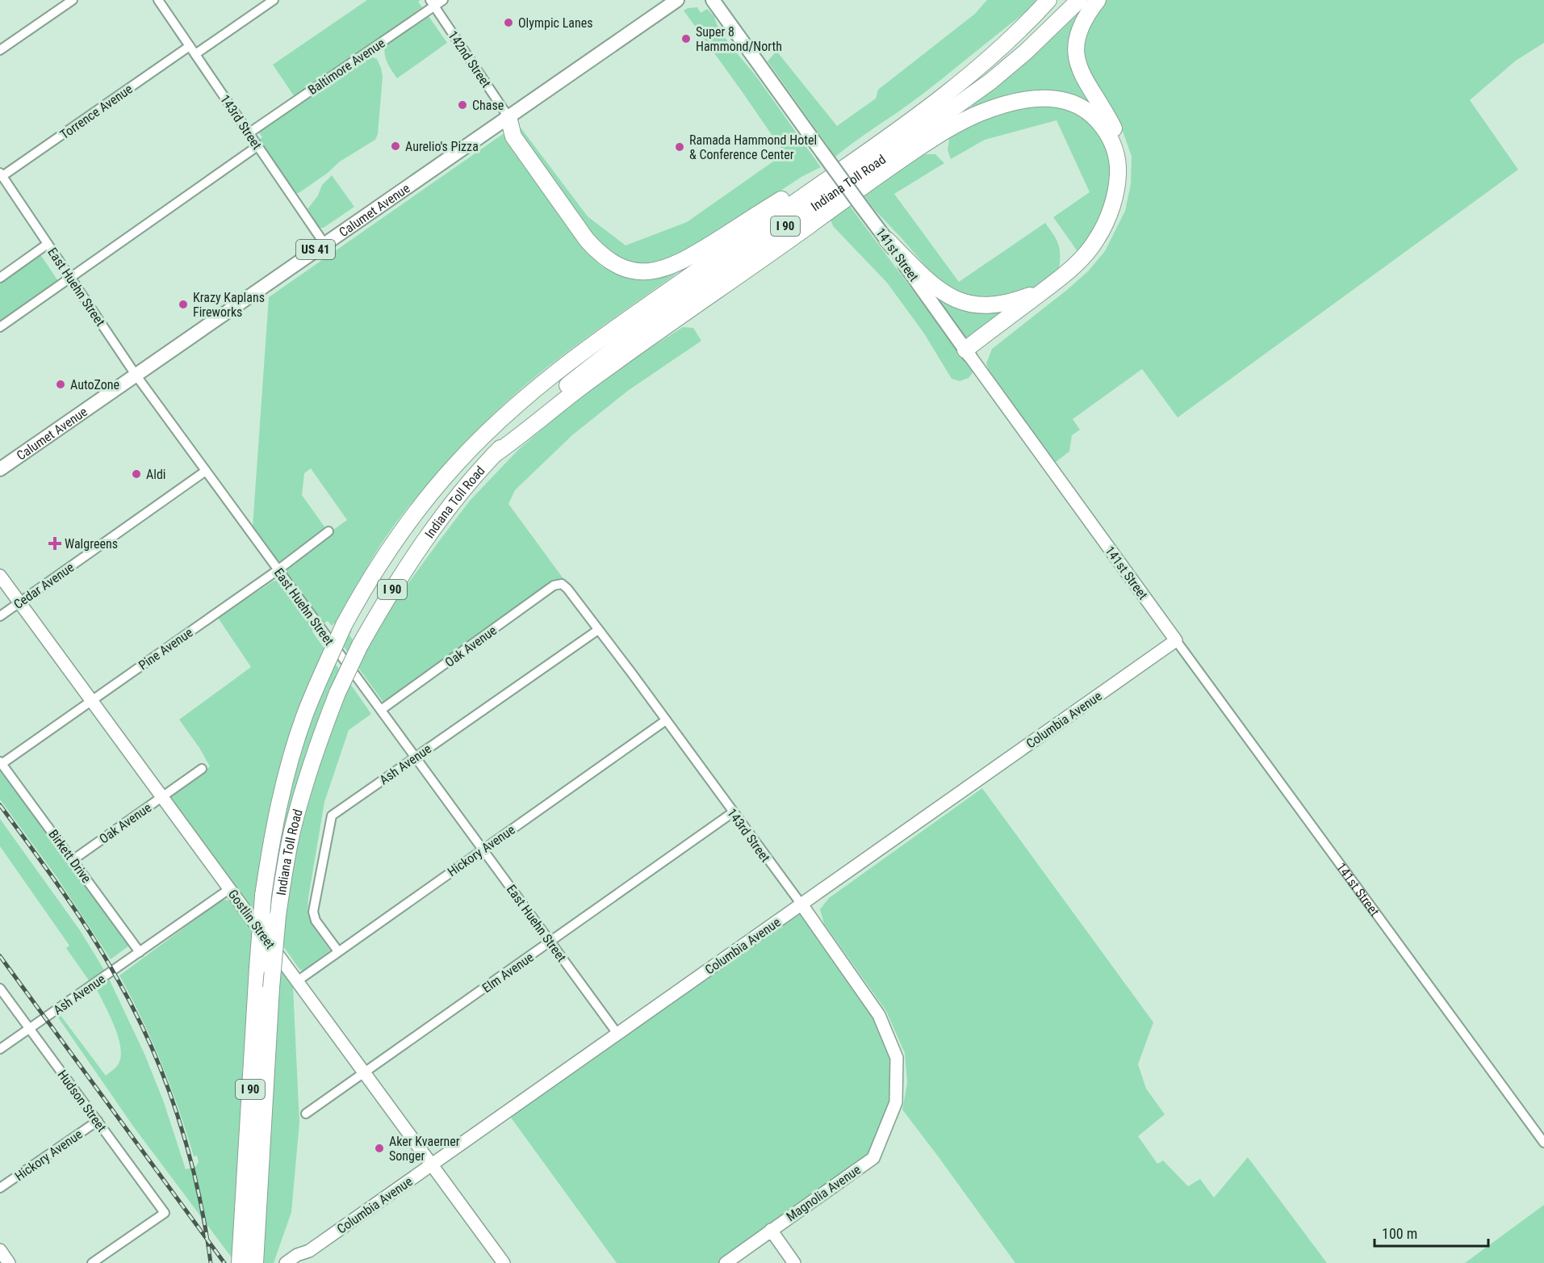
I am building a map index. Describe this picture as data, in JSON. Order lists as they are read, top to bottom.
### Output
{
  "streets": {
    "highway": ["Indiana Toll Road", "I 90"],
    "main road": ["Calumet Avenue", "US 41", "141st Street"],
    "street": [
      "142nd Street",
      "Baltimore Avenue",
      "Torrence Avenue",
      "143rd Street",
      "East Huehn Street",
      "Cedar Avenue",
      "Oak Avenue",
      "Pine Avenue",
      "Columbia Avenue",
      "Ash Avenue",
      "Hickory Avenue",
      "Birkett Drive",
      "Gostlin Street",
      "Elm Avenue",
      "Hudson Street",
      "Magnolia Avenue"
    ]
  },
  "crossings": [
    ["142nd Street", "Baltimore Avenue"],
    ["142nd Street", "Calumet Avenue"],
    ["Baltimore Avenue", "143rd Street"],
    ["Torrence Avenue", "143rd Street"],
    ["Torrence Avenue", "East Huehn Street"],
    ["143rd Street", "Calumet Avenue"],
    ["143rd Street", "Oak Avenue"],
    ["143rd Street", "Columbia Avenue"],
    ["143rd Street", "Ash Avenue"],
    ["143rd Street", "Hickory Avenue"],
    ["143rd Street", "Elm Avenue"],
    ["143rd Street", "Magnolia Avenue"],
    ["Calumet Avenue", "East Huehn Street"],
    ["141st Street", "Columbia Avenue"],
    ["East Huehn Street", "Cedar Avenue"],
    ["East Huehn Street", "Oak Avenue"],
    ["East Huehn Street", "Pine Avenue"],
    ["East Huehn Street", "Columbia Avenue"],
    ["East Huehn Street", "Ash Avenue"],
    ["East Huehn Street", "Hickory Avenue"],
    ["East Huehn Street", "Elm Avenue"],
    ["Cedar Avenue", "Gostlin Street"],
    ["Oak Avenue", "Birkett Drive"],
    ["Oak Avenue", "Gostlin Street"],
    ["Pine Avenue", "Birkett Drive"],
    ["Pine Avenue", "Gostlin Street"],
    ["Columbia Avenue", "Gostlin Street"],
    ["Ash Avenue", "Hickory Avenue"],
    ["Ash Avenue", "Birkett Drive"],
    ["Ash Avenue", "Gostlin Street"],
    ["Ash Avenue", "Hudson Street"],
    ["Hickory Avenue", "Gostlin Street"],
    ["Hickory Avenue", "Hudson Street"],
    ["Gostlin Street", "Elm Avenue"]
  ],
  "places": {
    "other": [
      "Olympic Lanes",
      "Super 8 Hammond/North",
      "Chase",
      "Aurelio's Pizza",
      "Ramada Hammond Hotel & Conference Center",
      "Krazy Kaplans Fireworks",
      "AutoZone",
      "Aldi",
      "Aker Kvaerner Songer"
    ],
    "health": ["Walgreens"]
  },
  "scale_bar": "100 m"
}
